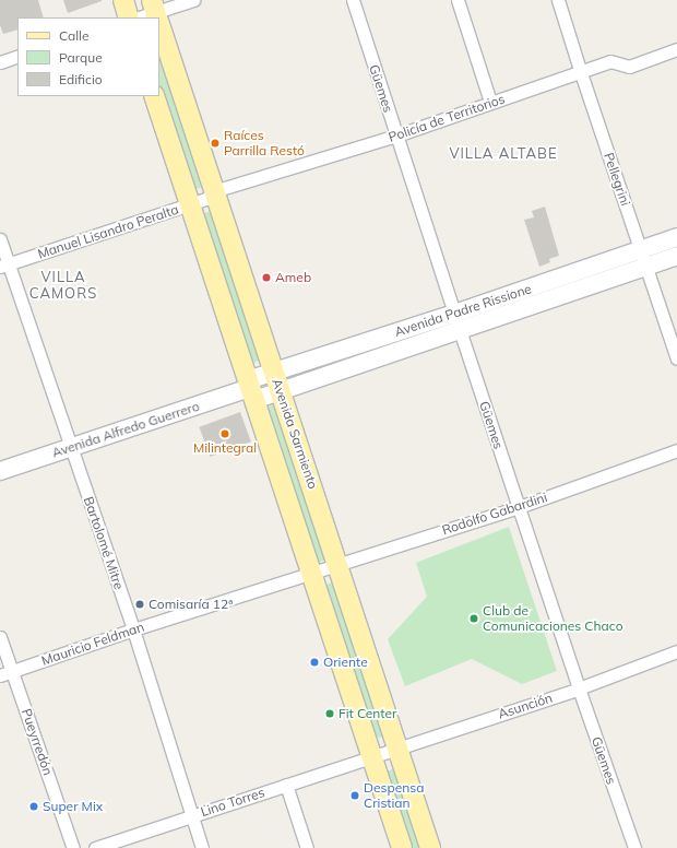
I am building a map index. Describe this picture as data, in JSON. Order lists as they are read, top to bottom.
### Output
{
  "streets": {
    "main road": ["Avenida Padre Rissione", "Avenida Alfredo Guerrero", "Avenida Sarmiento"],
    "street": [
      "Güemes",
      "Policía de Territorios",
      "Pellegrini",
      "Manuel Lisandro Peralta",
      "Rodolfo Gabardini",
      "Bartolomé Mitre",
      "Mauricio Feldman",
      "Asunción",
      "Pueyrredón",
      "Lino Torres"
    ]
  },
  "crossings": [
    ["Güemes", "Policía de Territorios"],
    ["Güemes", "Avenida Padre Rissione"],
    ["Güemes", "Rodolfo Gabardini"],
    ["Güemes", "Asunción"],
    ["Policía de Territorios", "Pellegrini"],
    ["Policía de Territorios", "Manuel Lisandro Peralta"],
    ["Policía de Territorios", "Avenida Sarmiento"],
    ["Pellegrini", "Avenida Padre Rissione"],
    ["Manuel Lisandro Peralta", "Avenida Sarmiento"],
    ["Manuel Lisandro Peralta", "Bartolomé Mitre"],
    ["Avenida Padre Rissione", "Avenida Alfredo Guerrero"],
    ["Avenida Padre Rissione", "Avenida Sarmiento"],
    ["Avenida Alfredo Guerrero", "Avenida Sarmiento"],
    ["Avenida Alfredo Guerrero", "Bartolomé Mitre"],
    ["Avenida Sarmiento", "Rodolfo Gabardini"],
    ["Avenida Sarmiento", "Mauricio Feldman"],
    ["Avenida Sarmiento", "Asunción"],
    ["Avenida Sarmiento", "Lino Torres"],
    ["Rodolfo Gabardini", "Mauricio Feldman"],
    ["Bartolomé Mitre", "Mauricio Feldman"],
    ["Bartolomé Mitre", "Lino Torres"],
    ["Mauricio Feldman", "Pueyrredón"],
    ["Asunción", "Lino Torres"]
  ],
  "districts": ["VILLA ALTABE", "VILLA CAMORS"],
  "places": [
    "Raíces Parrilla Restó",
    "Ameb",
    "Milintegral",
    "Comisaría 12ª",
    "Club de Comunicaciones Chaco",
    "Oriente",
    "Fit Center",
    "Despensa Cristian",
    "Super Mix"
  ],
  "legend": ["Calle", "Parque", "Edificio"]
}
